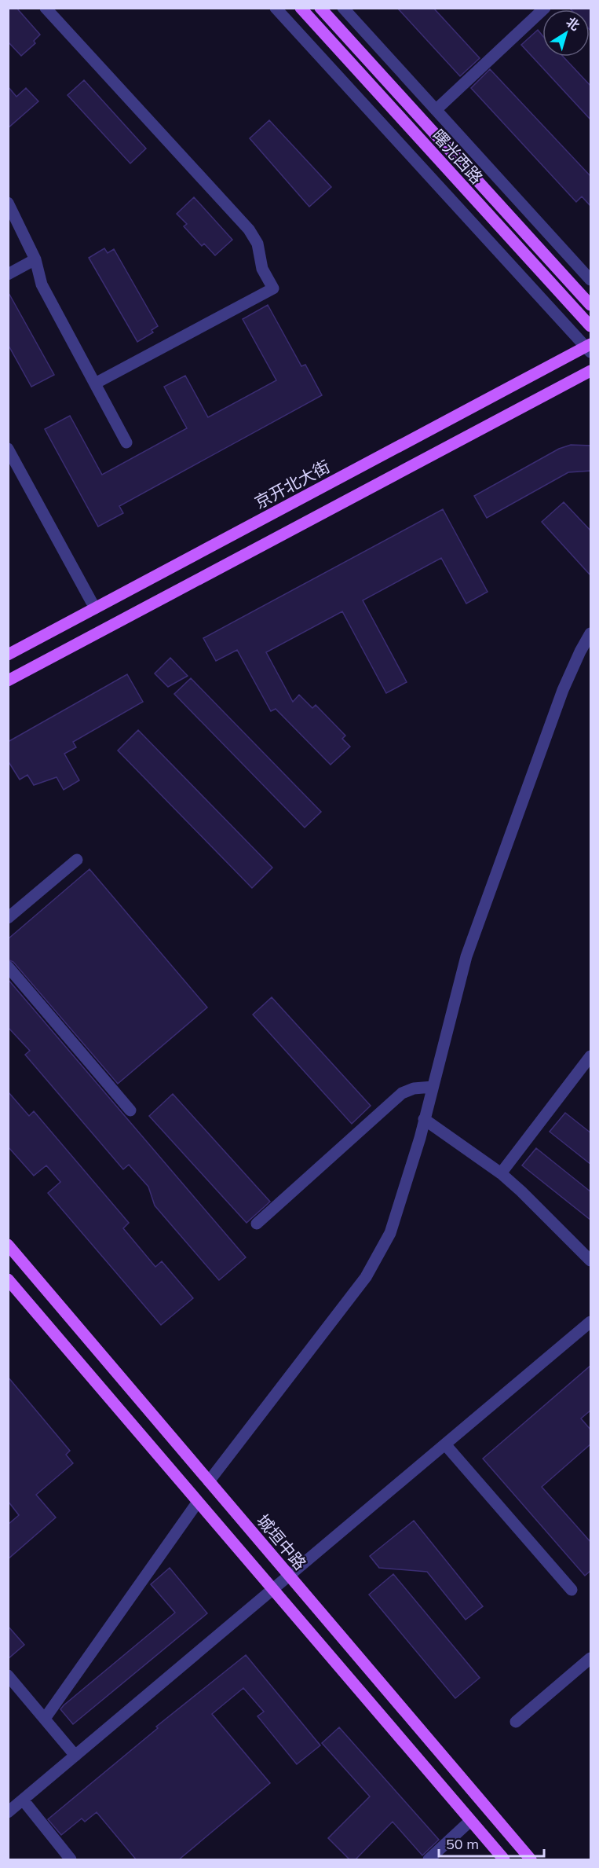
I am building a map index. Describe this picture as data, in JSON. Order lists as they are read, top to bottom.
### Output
{
  "streets": {
    "main road": ["曙光西路", "京开北大街", "城垣中路"]
  },
  "scale_bar": "50 m",
  "north": "top right"
}
